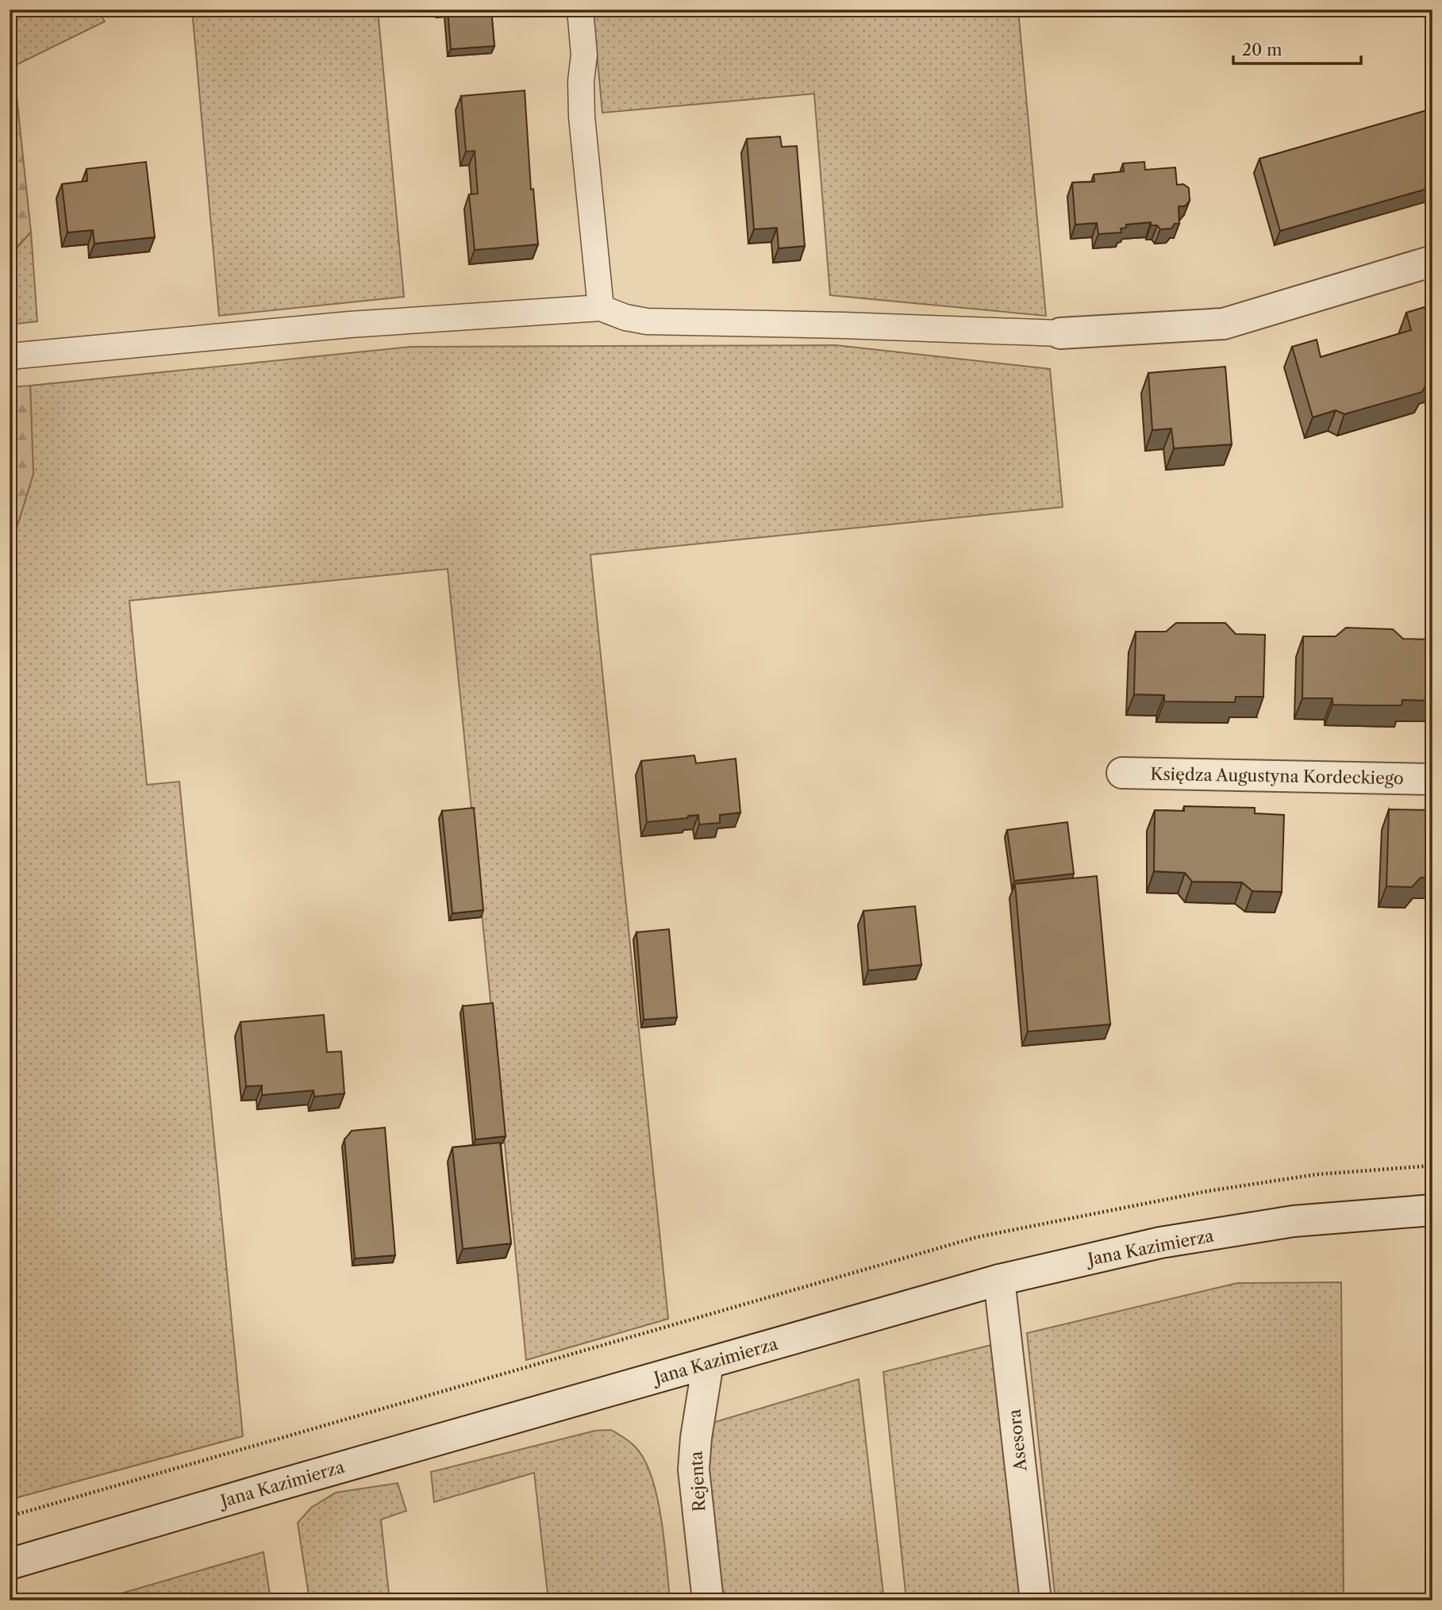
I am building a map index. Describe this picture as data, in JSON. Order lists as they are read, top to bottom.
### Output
{
  "streets": {
    "main road": [
      "Księdza Augustyna Kordeckiego",
      "Jana Kazimierza",
      "Asesora",
      "Rejenta"
    ]
  },
  "crossings": [
    ["Jana Kazimierza", "Asesora"],
    ["Jana Kazimierza", "Rejenta"]
  ],
  "scale_bar": "20 m"
}
